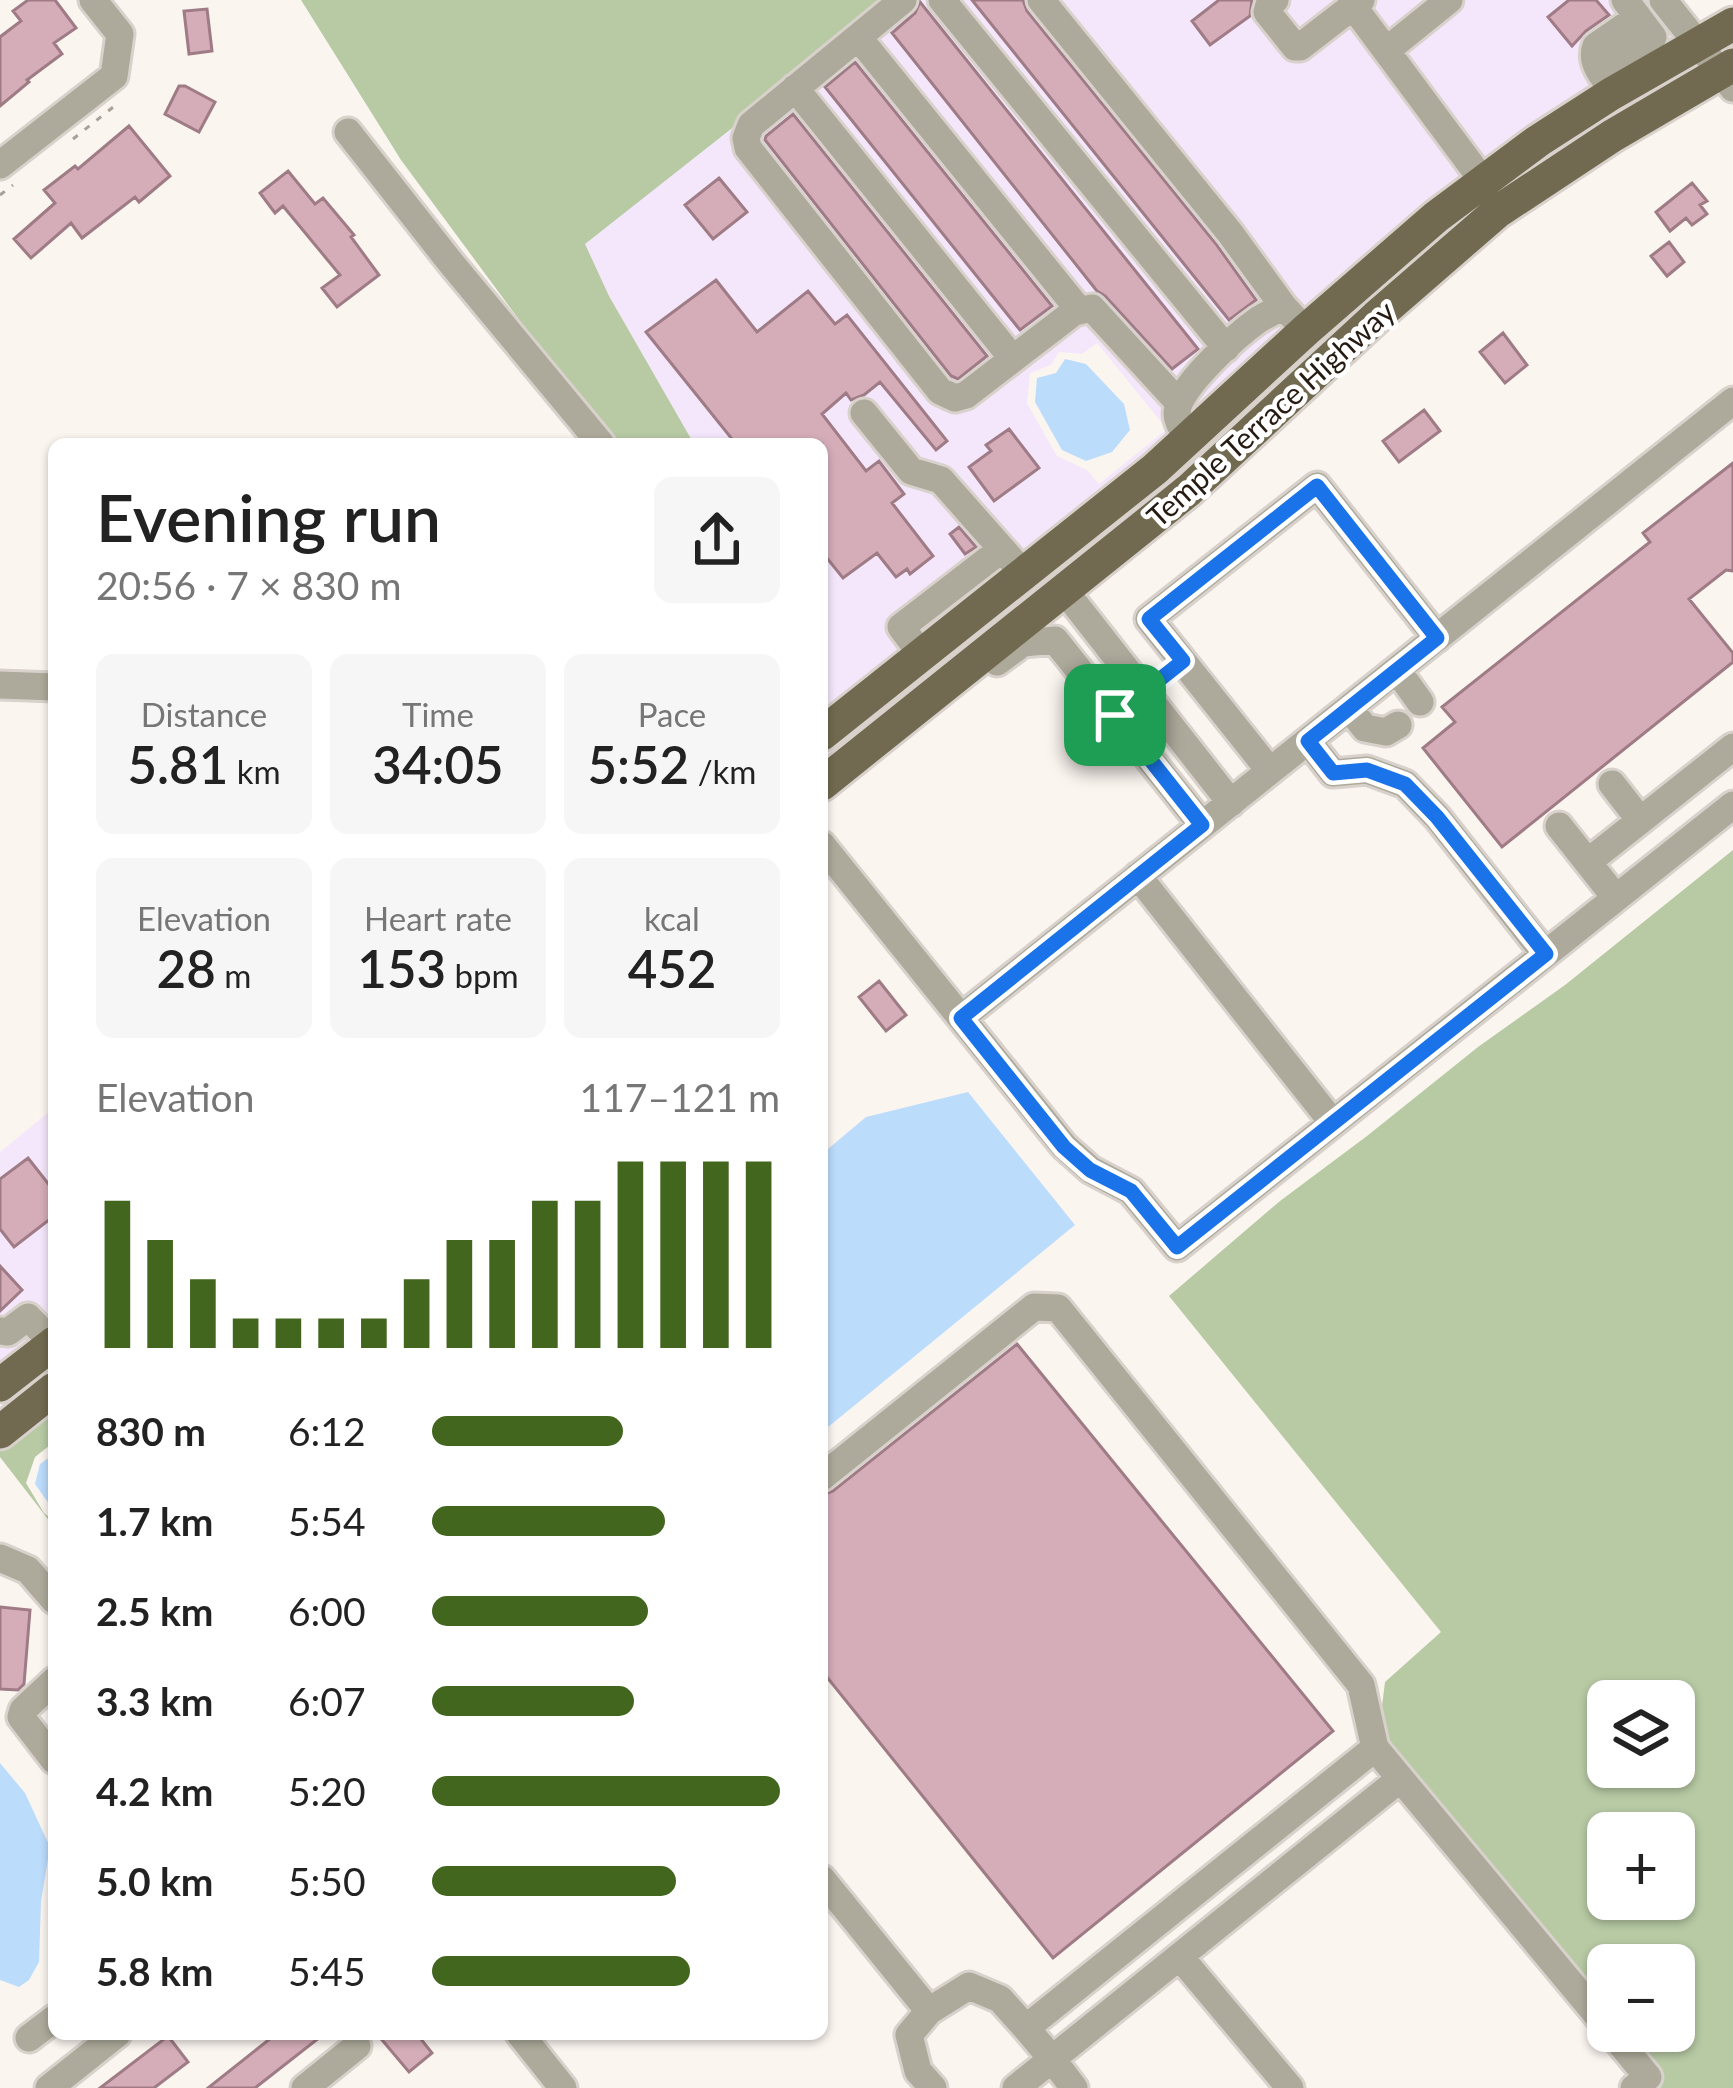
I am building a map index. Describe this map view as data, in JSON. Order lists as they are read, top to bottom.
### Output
{
  "streets": {
    "main road": ["Temple Terrace Highway"]
  },
  "page": {
    "heading": ["Evening run", "20:56 · 7 × 830 m"],
    "stats": [
      ["Distance", "5.81 km"],
      ["Time", "34:05"],
      ["Pace", "5:52 /km"],
      ["Elevation", "28 m"],
      ["Heart rate", "153 bpm"],
      ["kcal", "452"]
    ],
    "chart": ["Elevation", "117–121 m"],
    "list": [
      {
        "name": "830 m",
        "note": "6:12"
      },
      {
        "name": "1.7 km",
        "note": "5:54"
      },
      {
        "name": "2.5 km",
        "note": "6:00"
      },
      {
        "name": "3.3 km",
        "note": "6:07"
      },
      {
        "name": "4.2 km",
        "note": "5:20"
      },
      {
        "name": "5.0 km",
        "note": "5:50"
      },
      {
        "name": "5.8 km",
        "note": "5:45"
      }
    ],
    "map_buttons": ["+", "−"]
  }
}
